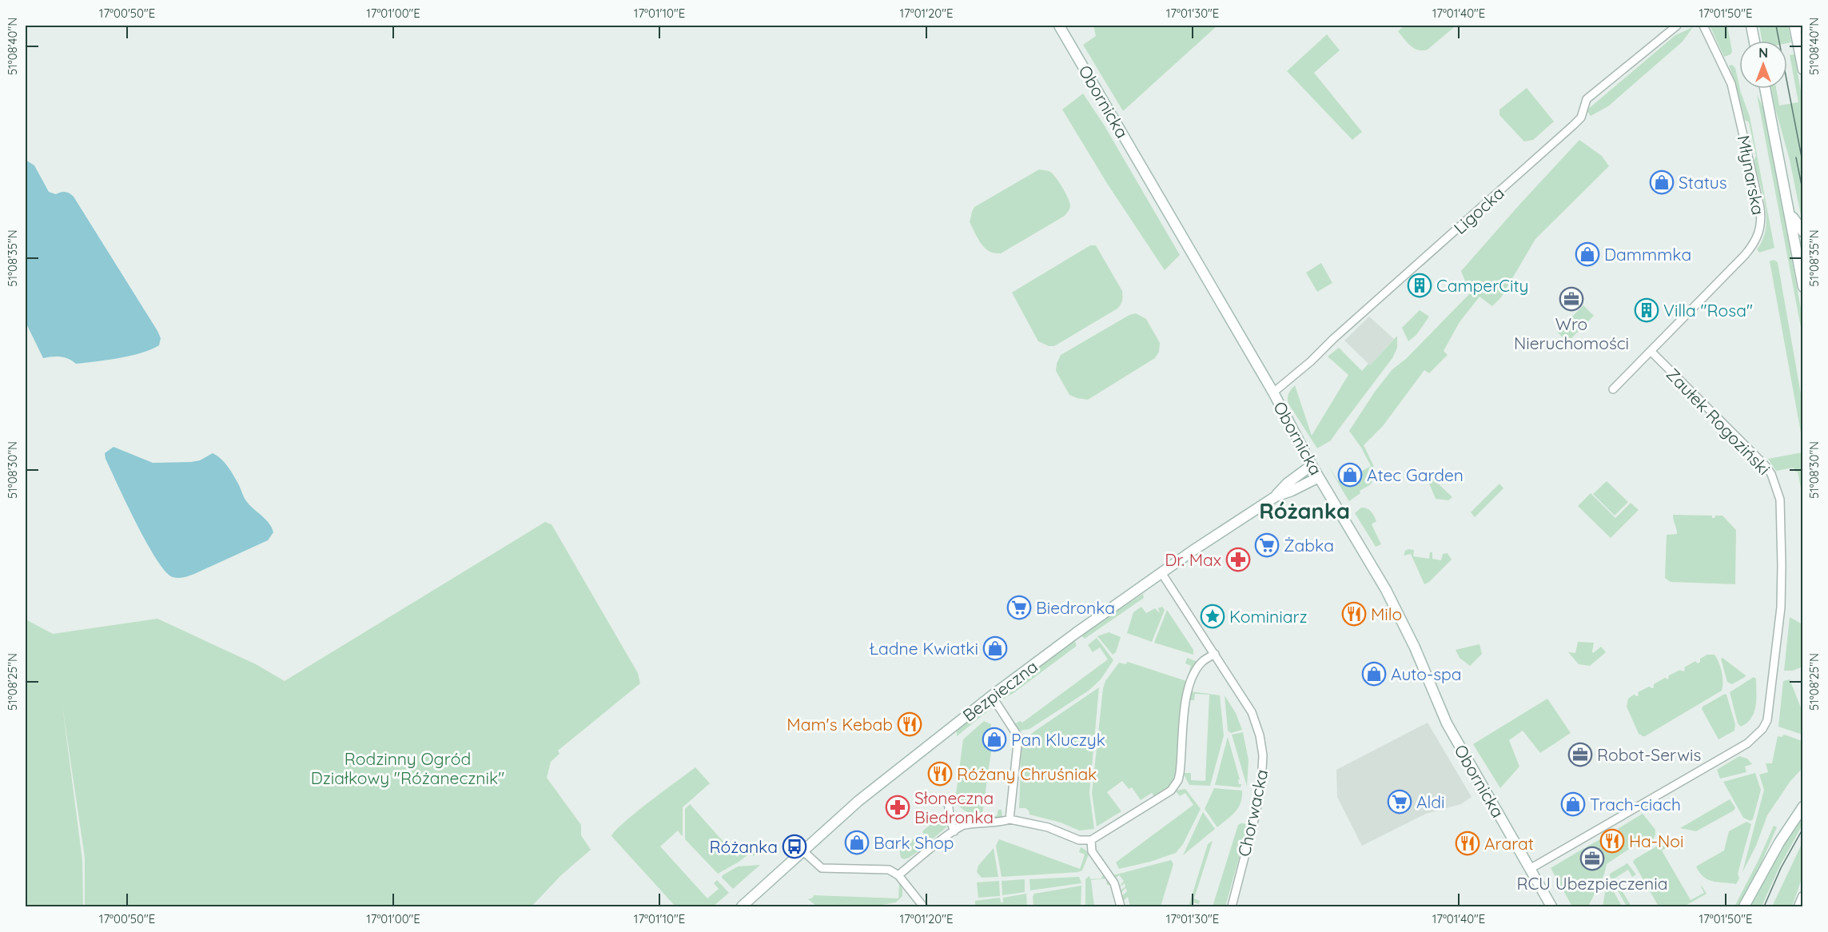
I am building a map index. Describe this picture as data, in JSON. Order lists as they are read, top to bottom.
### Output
{
  "streets": {
    "main road": ["Obornicka", "Bezpieczna"],
    "street": [
      "Młynarska",
      "Ligocka",
      "Zaułek Rogoziński",
      "Chorwacka"
    ]
  },
  "crossings": [
    ["Obornicka", "Ligocka"],
    ["Obornicka", "Zaułek Rogoziński"],
    ["Obornicka", "Bezpieczna"],
    ["Młynarska", "Zaułek Rogoziński"],
    ["Bezpieczna", "Chorwacka"]
  ],
  "districts": ["Różanka"],
  "parks": ["Rodzinny Ogród Działkowy \"Różanecznik\""],
  "places": {
    "shop": [
      "Status",
      "Dammmka",
      "Atec Garden",
      "Ładne Kwiatki",
      "Auto-spa",
      "Pan Kluczyk",
      "Trach-ciach",
      "Bark Shop"
    ],
    "building": ["CamperCity", "Villa \"Rosa\""],
    "office": ["Wro Nieruchomości", "Robot-Serwis", "RCU Ubezpieczenia"],
    "supermarket": ["Żabka", "Biedronka", "Aldi"],
    "pharmacy": ["Dr. Max", "Słoneczna Biedronka"],
    "restaurant": [
      "Milo",
      "Mam's Kebab",
      "Różany Chruśniak",
      "Ha-Noi",
      "Ararat"
    ],
    "place": ["Kominiarz"],
    "bus stop": ["Różanka"]
  },
  "north": "top",
  "coordinates": [
    "17°00'50\"E",
    "17°01'00\"E",
    "17°01'10\"E",
    "17°01'20\"E",
    "17°01'30\"E",
    "17°01'40\"E",
    "17°01'50\"E",
    "51°08'40\"N",
    "51°08'35\"N",
    "51°08'30\"N",
    "51°08'25\"N"
  ]
}
